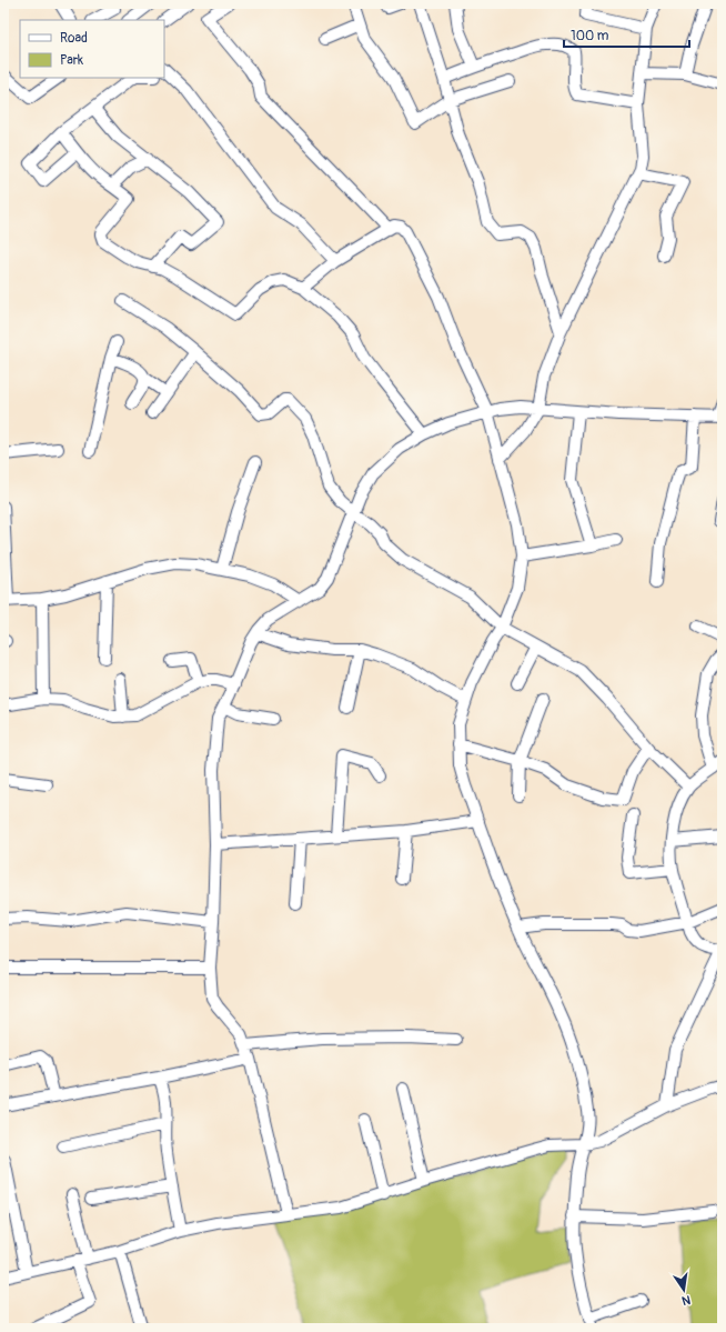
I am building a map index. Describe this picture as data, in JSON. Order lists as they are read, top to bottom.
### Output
{
  "legend": ["Road", "Park"],
  "scale_bar": "100 m",
  "north": "bottom"
}
